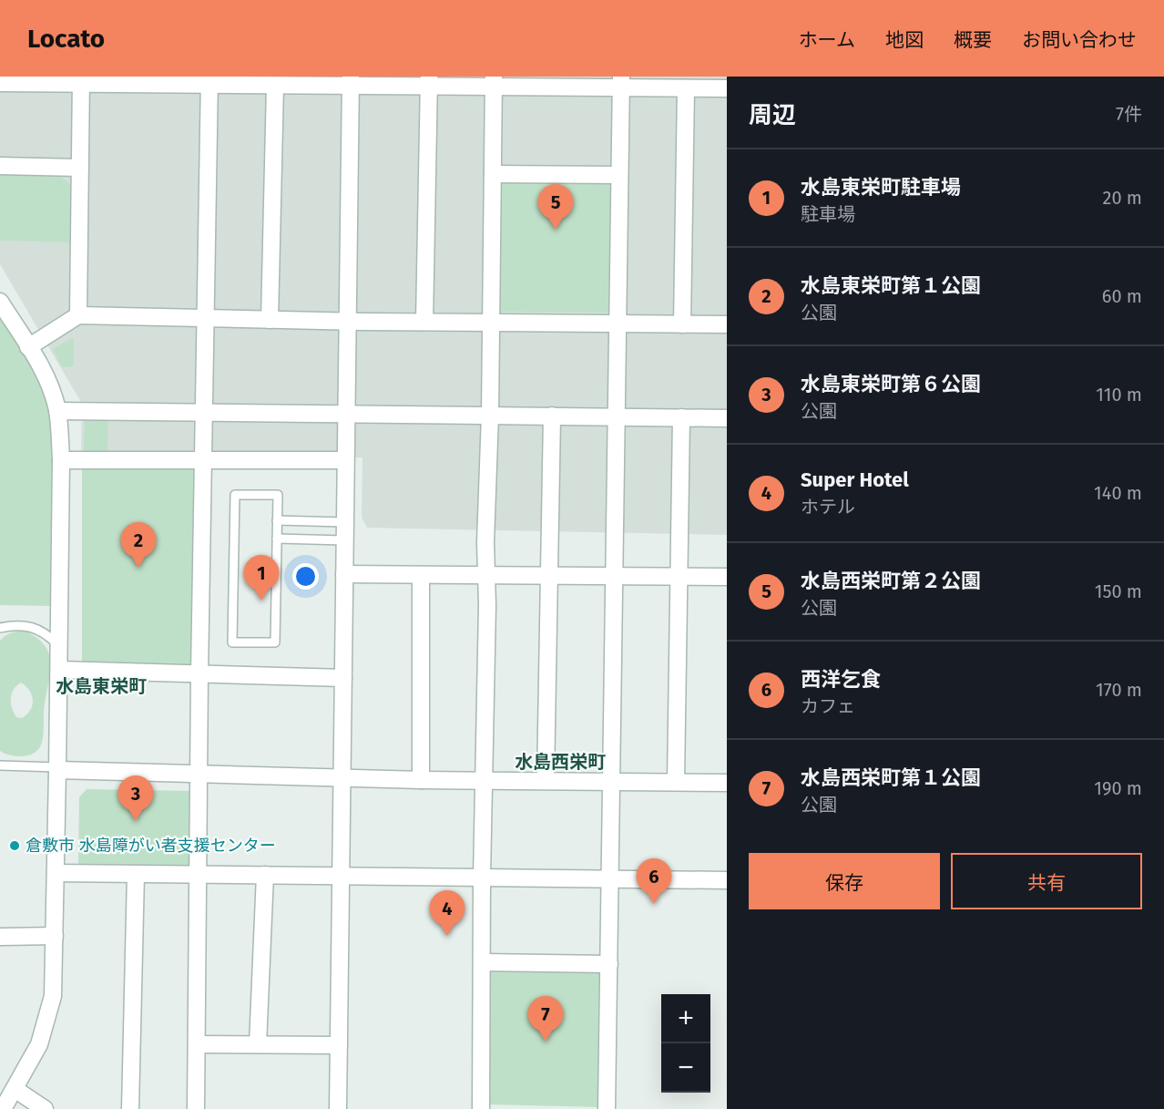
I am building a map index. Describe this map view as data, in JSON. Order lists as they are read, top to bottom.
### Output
{
  "districts": ["水島東栄町", "水島西栄町"],
  "places": ["倉敷市 水島障がい者支援センター"],
  "page": {
    "header": "Locato",
    "nav": [
      "ホーム",
      "地図",
      "概要",
      "お問い合わせ"
    ],
    "heading": ["周辺", "7件"],
    "list": [
      {
        "mark": "1",
        "name": "水島東栄町駐車場",
        "note": "駐車場",
        "value": "20 m"
      },
      {
        "mark": "2",
        "name": "水島東栄町第１公園",
        "note": "公園",
        "value": "60 m"
      },
      {
        "mark": "3",
        "name": "水島東栄町第６公園",
        "note": "公園",
        "value": "110 m"
      },
      {
        "mark": "4",
        "name": "Super Hotel",
        "note": "ホテル",
        "value": "140 m"
      },
      {
        "mark": "5",
        "name": "水島西栄町第２公園",
        "note": "公園",
        "value": "150 m"
      },
      {
        "mark": "6",
        "name": "西洋乞食",
        "note": "カフェ",
        "value": "170 m"
      },
      {
        "mark": "7",
        "name": "水島西栄町第１公園",
        "note": "公園",
        "value": "190 m"
      }
    ],
    "pins": [
      "5",
      "2",
      "1",
      "3",
      "6",
      "4",
      "7"
    ],
    "buttons": ["保存", "共有"],
    "map_buttons": ["+", "−"]
  }
}
